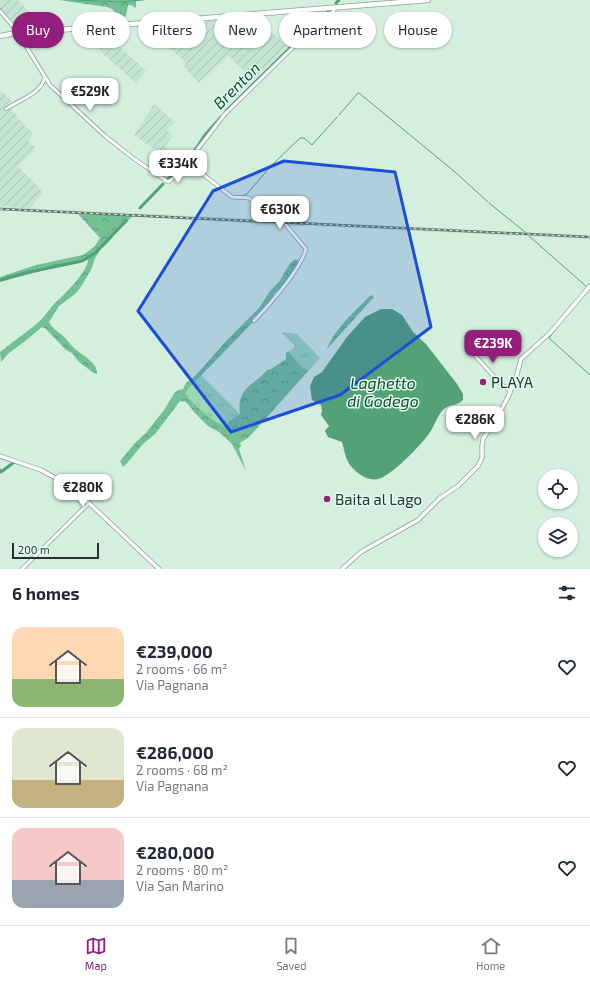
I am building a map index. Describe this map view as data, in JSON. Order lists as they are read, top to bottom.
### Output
{
  "water": ["Brenton", "Laghetto di Godego"],
  "places": ["PLAYA", "Baita al Lago"],
  "scale_bar": "200 m",
  "page": {
    "chip": [
      "Buy",
      "Rent",
      "Filters",
      "New",
      "Apartment",
      "House"
    ],
    "price": [
      "€529K",
      "€334K",
      "€630K",
      "€239K",
      "€286K",
      "€280K"
    ],
    "scale": "200 m",
    "heading": "6 homes",
    "list": [
      {
        "name": "€239,000",
        "note": "2 rooms · 66 m² · Via Pagnana"
      },
      {
        "name": "€286,000",
        "note": "2 rooms · 68 m² · Via Pagnana"
      },
      {
        "name": "€280,000",
        "note": "2 rooms · 80 m² · Via San Marino"
      }
    ],
    "tabs": ["Map", "Saved", "Home"]
  }
}
